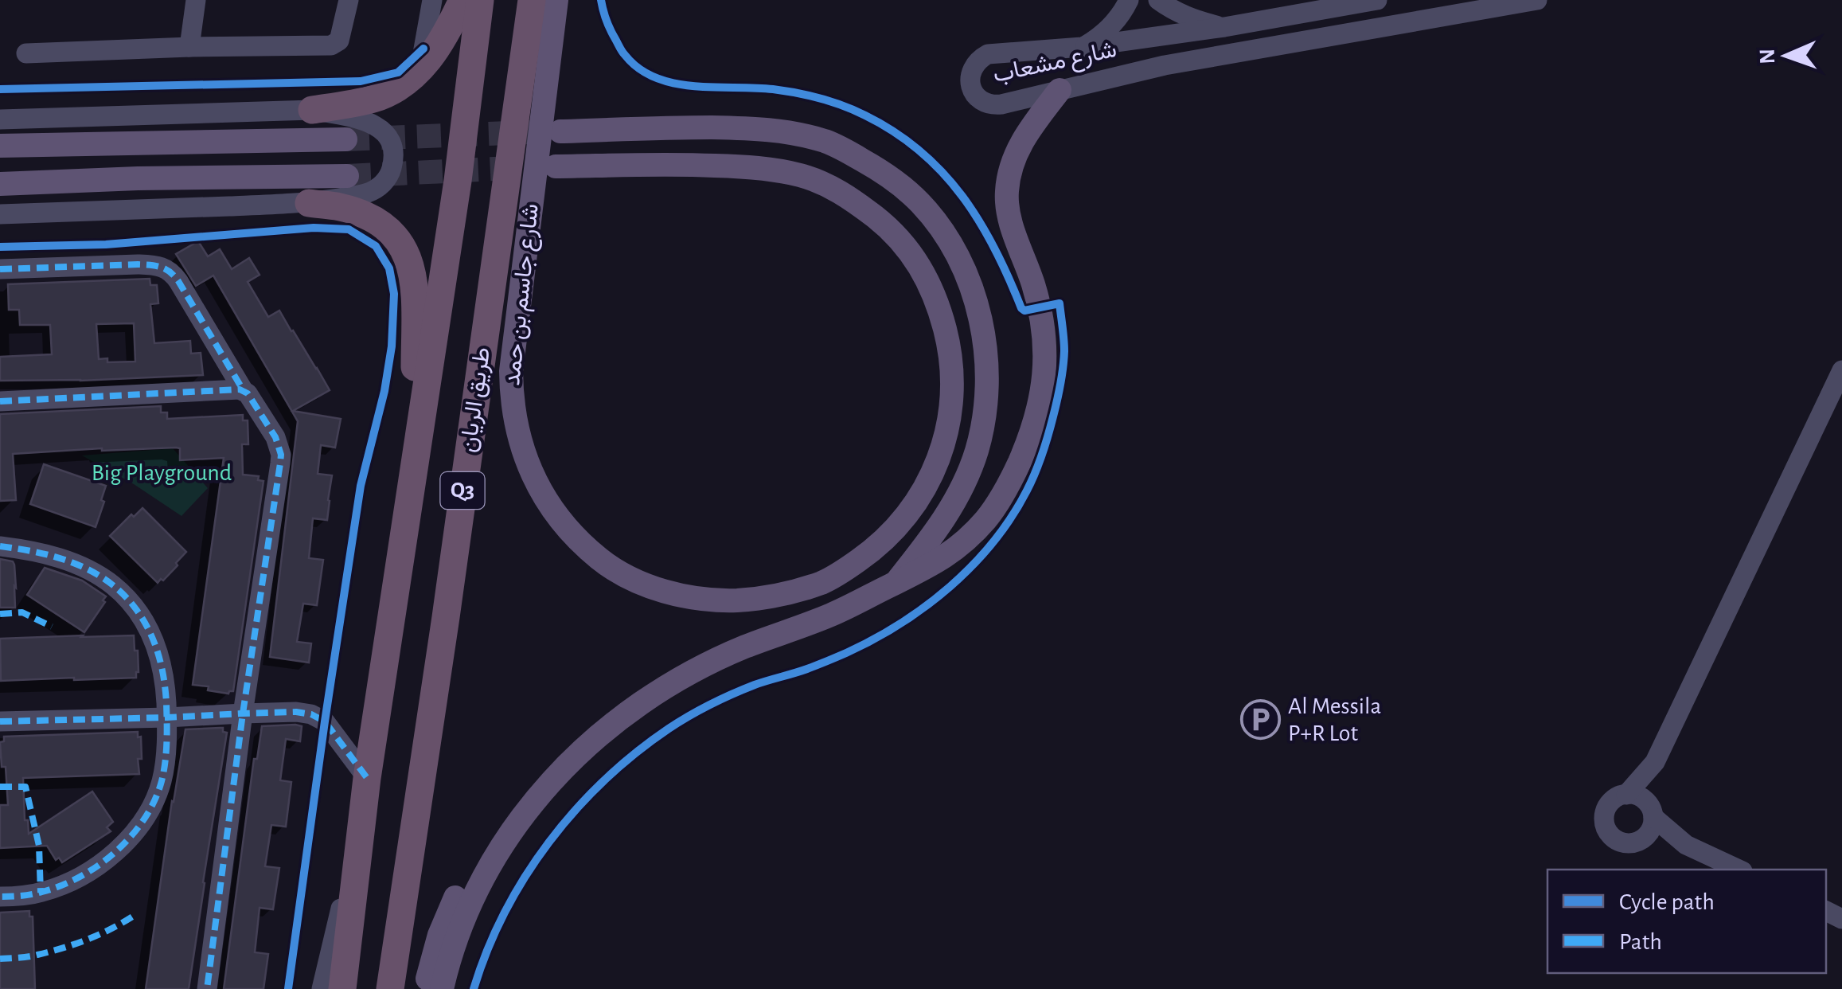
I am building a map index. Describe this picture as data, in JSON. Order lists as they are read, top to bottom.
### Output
{
  "streets": {
    "highway": ["طريق الريان", "Q3"],
    "main road": ["شارع جاسم بن حمد"],
    "street": ["شارع مشعاب"]
  },
  "parks": ["Big Playground"],
  "places": {
    "parking": ["Al Messila P+R Lot"]
  },
  "legend": ["Cycle path", "Path"],
  "north": "left"
}
